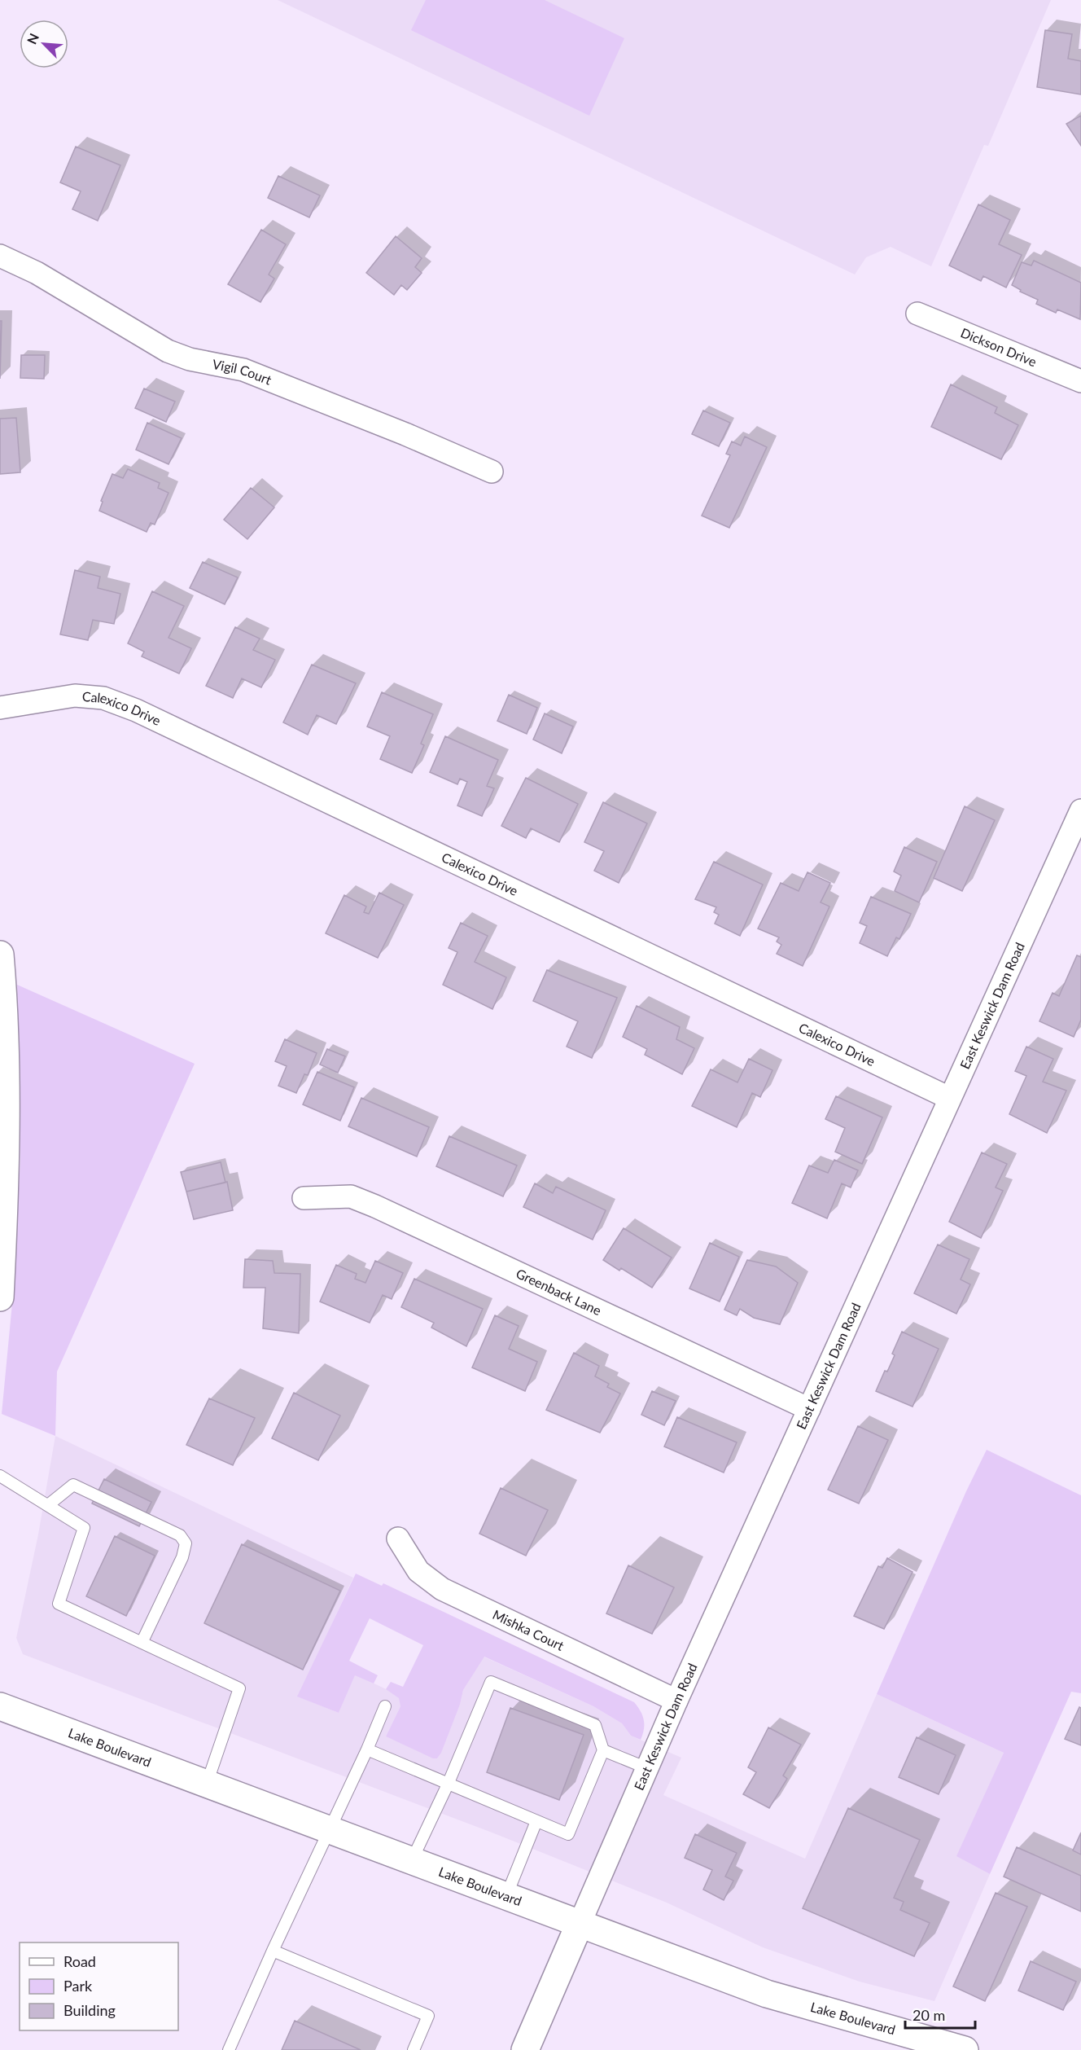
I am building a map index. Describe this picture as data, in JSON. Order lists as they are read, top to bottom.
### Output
{
  "streets": {
    "main road": ["Lake Boulevard"],
    "street": [
      "Dickson Drive",
      "Vigil Court",
      "Calexico Drive",
      "East Keswick Dam Road",
      "Greenback Lane",
      "Mishka Court"
    ]
  },
  "crossings": [
    ["Calexico Drive", "East Keswick Dam Road"],
    ["East Keswick Dam Road", "Greenback Lane"],
    ["East Keswick Dam Road", "Mishka Court"],
    ["East Keswick Dam Road", "Lake Boulevard"]
  ],
  "legend": ["Road", "Park", "Building"],
  "scale_bar": "20 m",
  "north": "top left"
}
